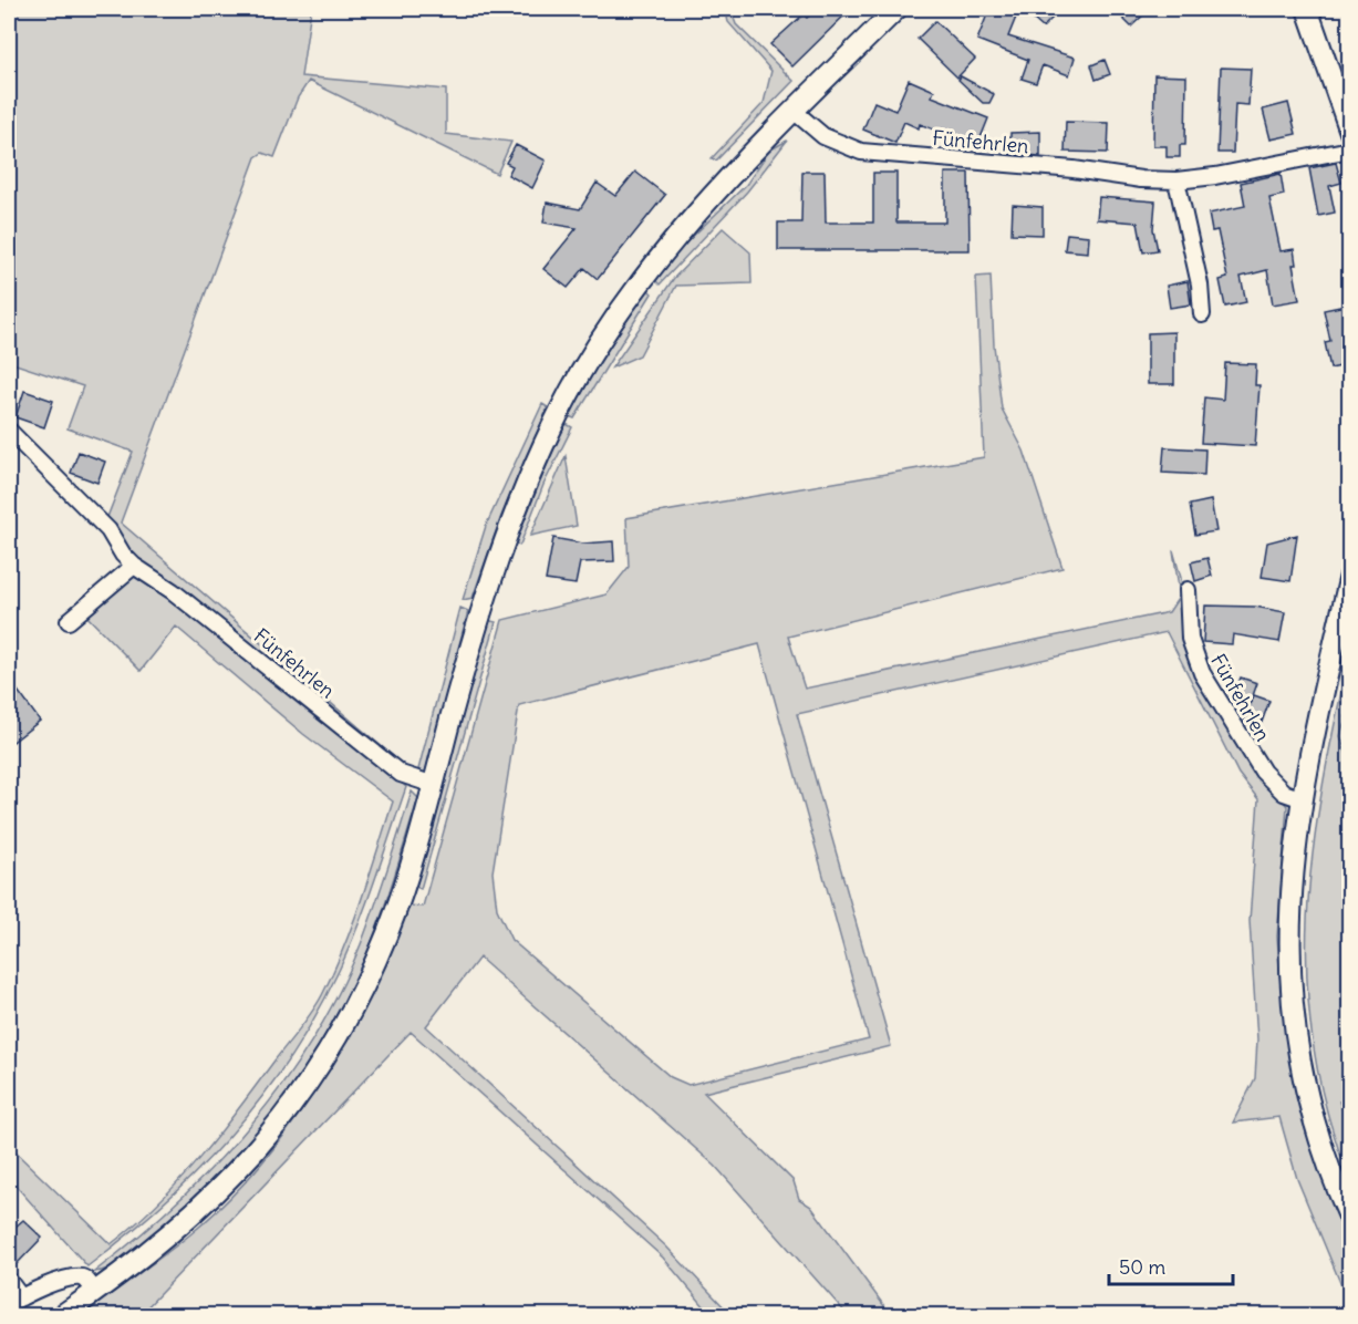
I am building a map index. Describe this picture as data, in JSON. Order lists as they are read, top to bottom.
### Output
{
  "streets": {
    "street": ["Fünfehrlen"]
  },
  "scale_bar": "50 m"
}
